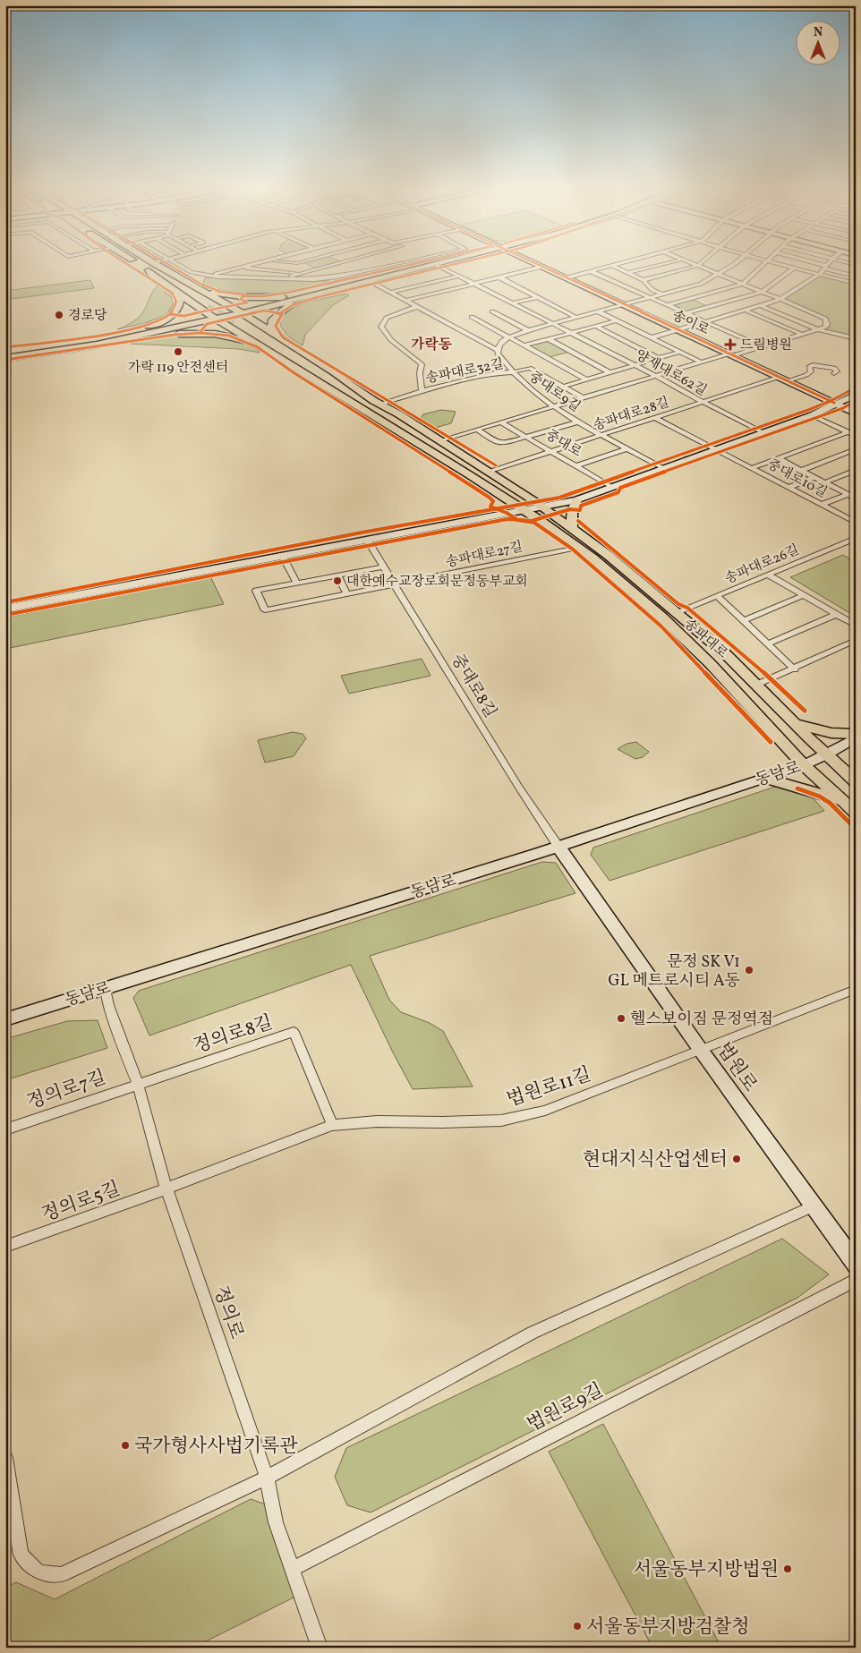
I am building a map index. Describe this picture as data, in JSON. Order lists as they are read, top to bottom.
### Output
{
  "streets": {
    "main road": ["송파대로"],
    "street": [
      "송이로",
      "송파대로32길",
      "양재대로62길",
      "중대로9길",
      "송파대로28길",
      "중대로",
      "중대로10길",
      "송파대로27길",
      "송파대로26길",
      "중대로8길",
      "동남로",
      "정의로8길",
      "법원로",
      "법원로11길",
      "정의로7길",
      "정의로5길",
      "정의로",
      "법원로9길"
    ]
  },
  "crossings": [
    ["송이로", "송파대로28길"],
    ["송파대로32길", "중대로9길"],
    ["송파대로32길", "송파대로"],
    ["양재대로62길", "송파대로28길"],
    ["중대로9길", "송파대로28길"],
    ["중대로9길", "중대로"],
    ["송파대로28길", "중대로"],
    ["송파대로28길", "송파대로"],
    ["송파대로27길", "송파대로"],
    ["송파대로27길", "중대로8길"],
    ["송파대로26길", "송파대로"],
    ["송파대로", "동남로"],
    ["중대로8길", "동남로"],
    ["중대로8길", "법원로"],
    ["동남로", "법원로"],
    ["동남로", "정의로"],
    ["정의로8길", "법원로11길"],
    ["정의로8길", "정의로7길"],
    ["정의로8길", "정의로"],
    ["법원로", "법원로11길"],
    ["법원로11길", "정의로5길"],
    ["법원로11길", "정의로"],
    ["정의로7길", "정의로"],
    ["정의로5길", "정의로"],
    ["정의로", "법원로9길"]
  ],
  "districts": ["가락동"],
  "places": {
    "other": [
      "경로당",
      "가락 119 안전센터",
      "대한예수교장로회문정동부교회",
      "문정 SK V1 GL 메트로시티 A동",
      "헬스보이짐 문정역점",
      "현대지식산업센터",
      "국가형사사법기록관",
      "서울동부지방법원",
      "서울동부지방검찰청"
    ],
    "health": ["드림병원"]
  },
  "north": "top"
}
